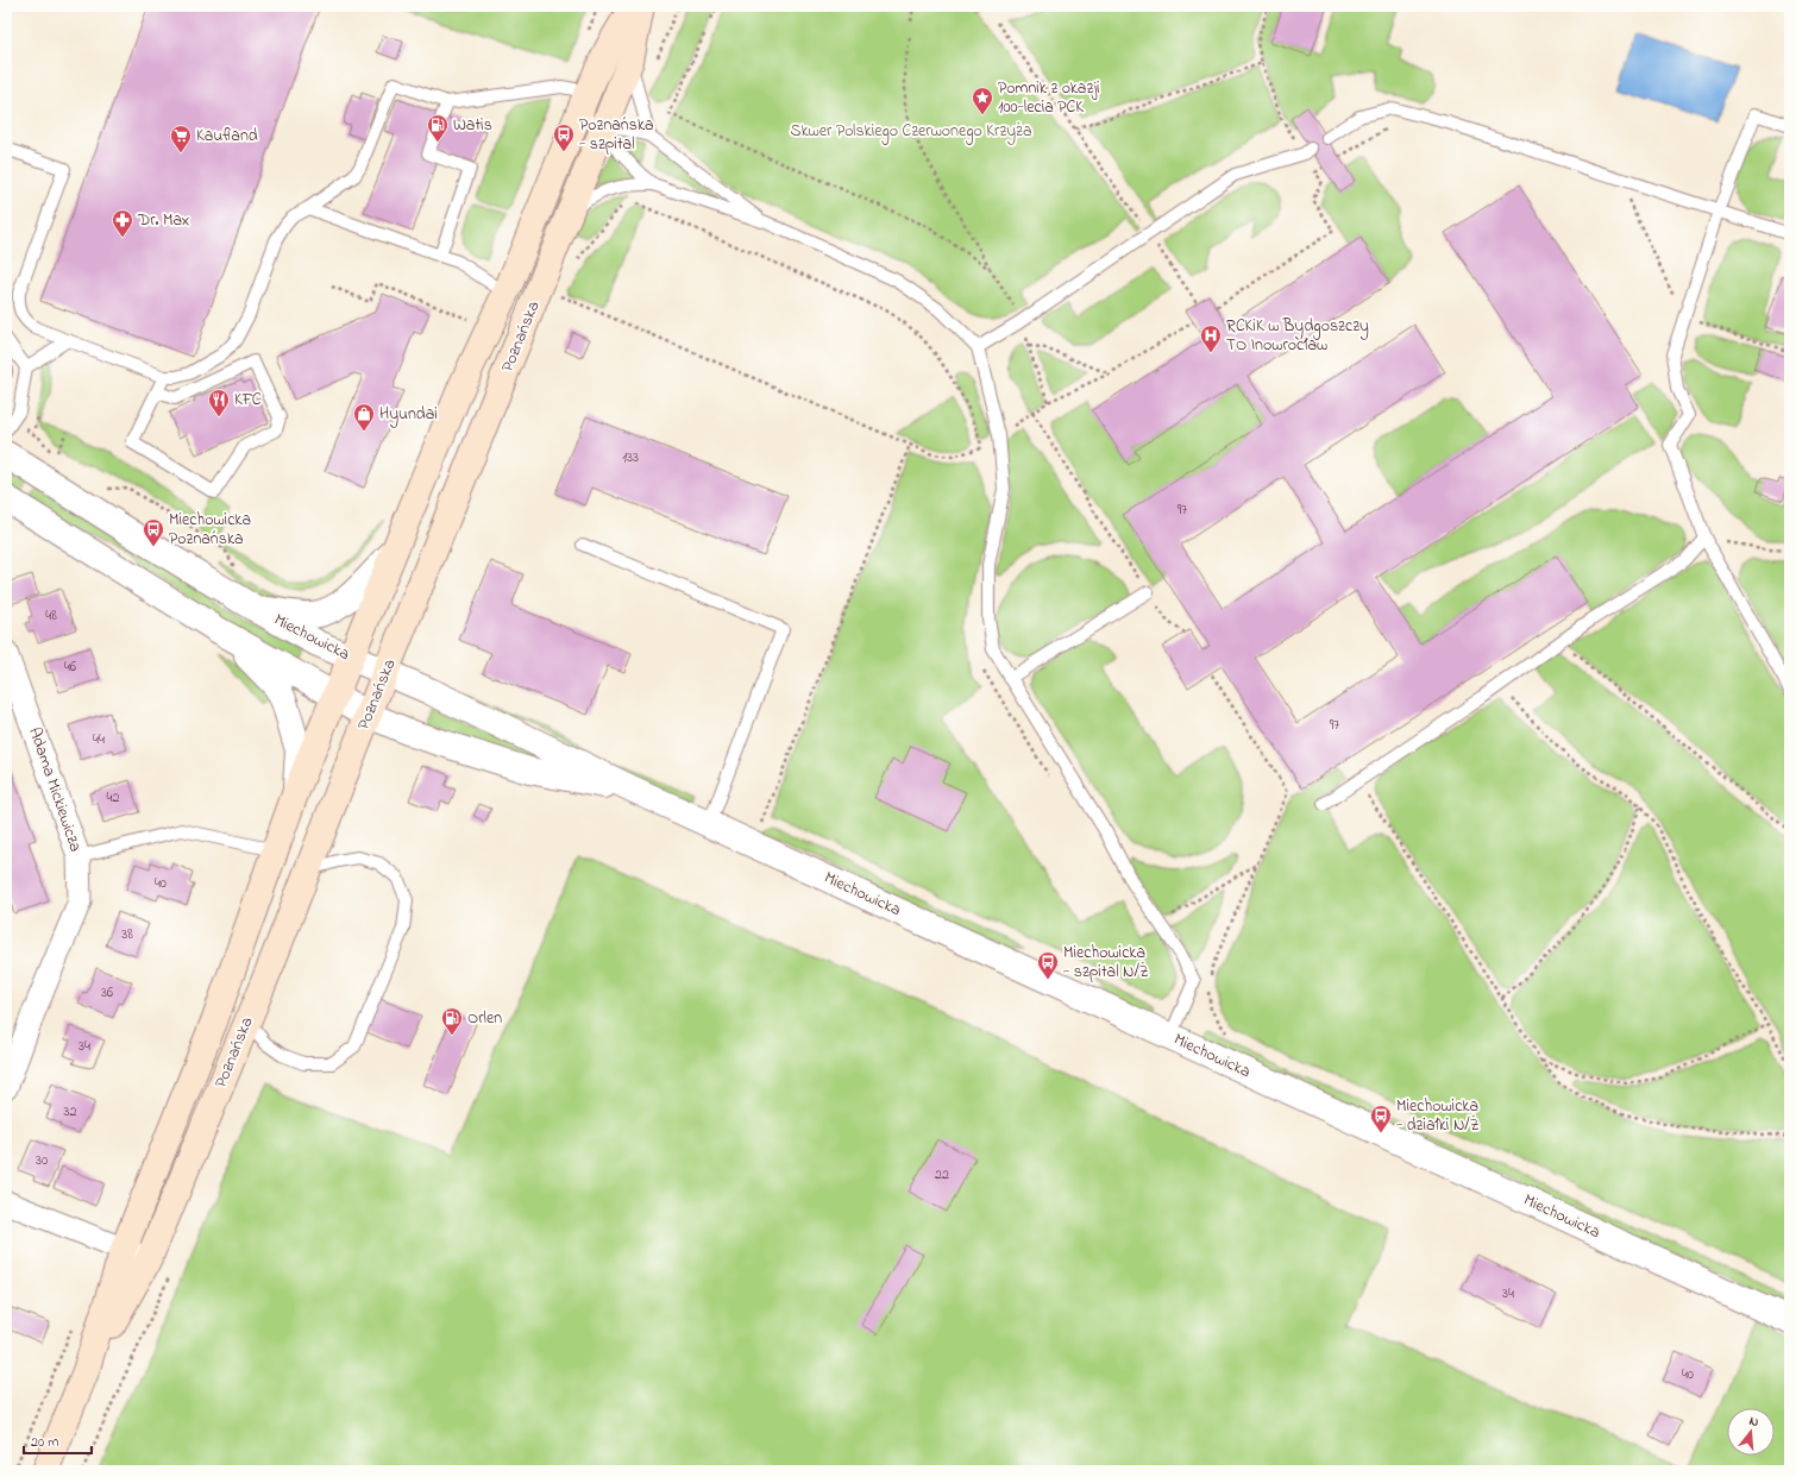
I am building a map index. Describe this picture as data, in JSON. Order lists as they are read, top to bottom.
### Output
{
  "streets": {
    "main road": ["Poznańska"],
    "street": ["Miechowicka", "Adama Mickiewicza"]
  },
  "crossings": [
    ["Poznańska", "Miechowicka"]
  ],
  "parks": ["Skwer Polskiego Czerwonego Krzyża"],
  "places": {
    "place": ["Pomnik z okazji 100-lecia PCK"],
    "fuel station": ["Watis", "Orlen"],
    "bus stop": [
      "Poznańska - szpital",
      "Miechowicka Poznańska",
      "Miechowicka - szpital N/Ż",
      "Miechowicka - działki N/Ż"
    ],
    "supermarket": ["Kaufland"],
    "pharmacy": ["Dr. Max"],
    "hospital": ["RCKiK w Bydgoszczy TO Inowrocław"],
    "restaurant": ["KFC"],
    "shop": ["Hyundai"]
  },
  "house_numbers": [
    "133",
    "97",
    "48",
    "46",
    "97",
    "44",
    "42",
    "40",
    "38",
    "36",
    "34",
    "32",
    "30",
    "22",
    "34",
    "40"
  ],
  "scale_bar": "20 m",
  "north": "top"
}
